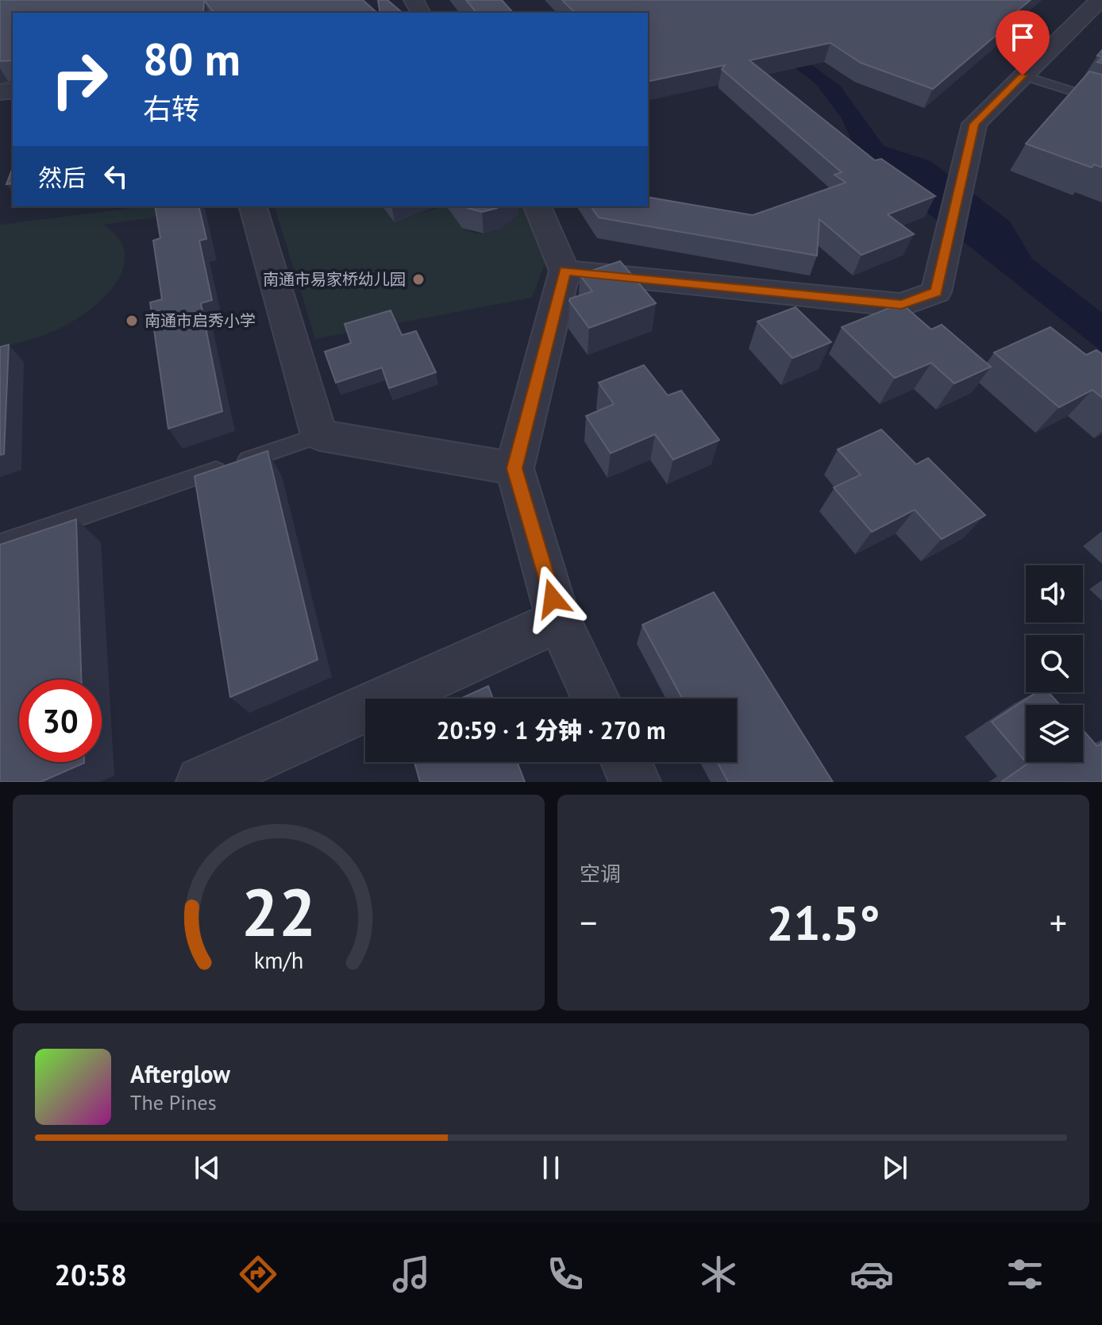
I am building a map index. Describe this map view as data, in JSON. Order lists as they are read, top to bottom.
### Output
{
  "places": ["南通市易家桥幼儿园", "南通市启秀小学"],
  "page": {
    "turn": ["80 m", "右转"],
    "then": "然后",
    "limit": "30",
    "trip": "20:59 · 1 分钟 · 270 m",
    "tile": "空调",
    "heat": ["−", "21.5°", "+"],
    "song": ["Afterglow", "The Pines"],
    "tabs": "20:58",
    "gauge": ["22", "km/h"]
  }
}
